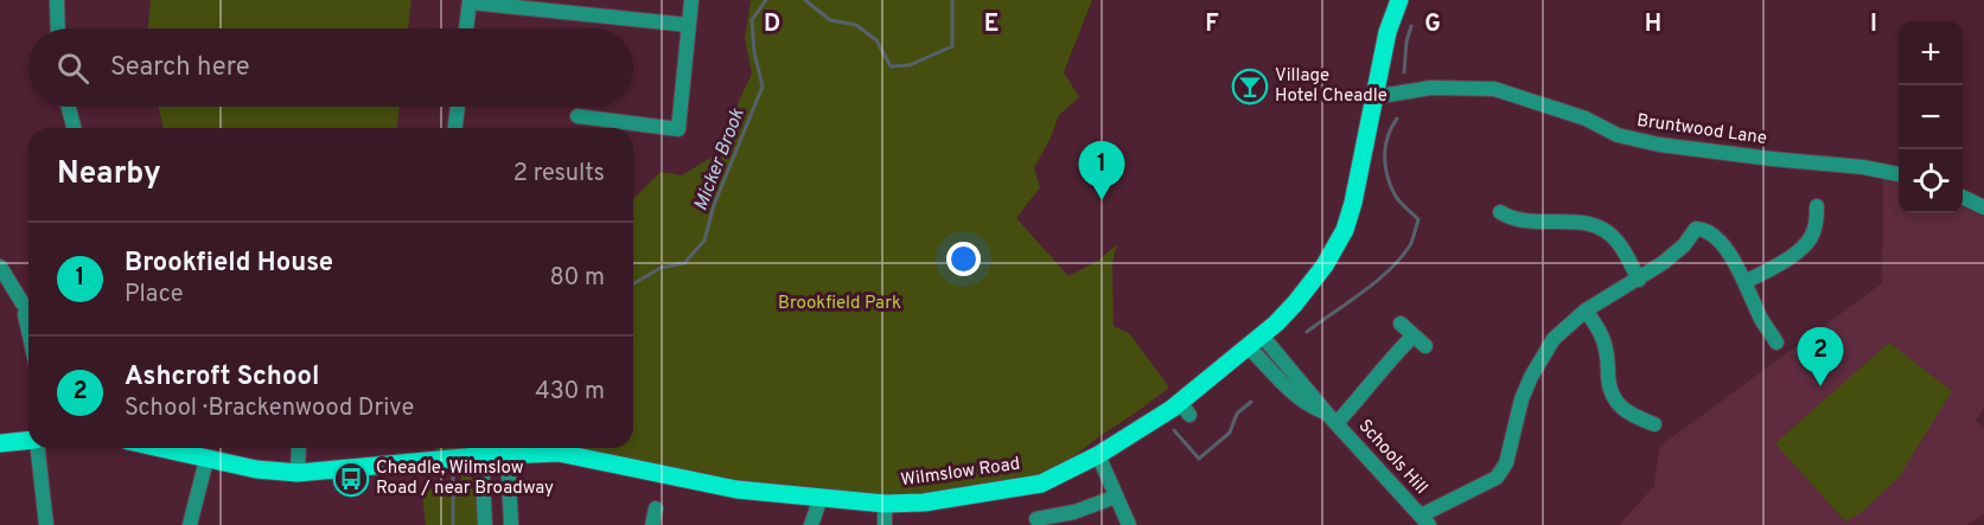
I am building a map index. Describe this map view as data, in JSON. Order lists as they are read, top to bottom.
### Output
{
  "streets": {
    "main road": ["Wilmslow Road"],
    "street": ["Bruntwood Lane", "Schools Hill"]
  },
  "crossings": [
    ["Bruntwood Lane", "Wilmslow Road"],
    ["Schools Hill", "Wilmslow Road"]
  ],
  "water": ["Micker Brook"],
  "parks": ["Brookfield Park"],
  "places": {
    "bar": ["Village Hotel Cheadle"],
    "bus stop": ["Cheadle, Wilmslow Road / near Broadway"]
  },
  "page": {
    "map_buttons": ["+", "−"],
    "search": "Search here",
    "heading": ["Nearby", "2 results"],
    "pins": ["1", "2"],
    "list": [
      {
        "mark": "1",
        "name": "Brookfield House",
        "note": "Place",
        "value": "80 m"
      },
      {
        "mark": "2",
        "name": "Ashcroft School",
        "note": "School · Brackenwood Drive",
        "value": "430 m"
      }
    ]
  },
  "grid": {
    "columns": [
      "D",
      "E",
      "F",
      "G",
      "H",
      "I"
    ]
  }
}
